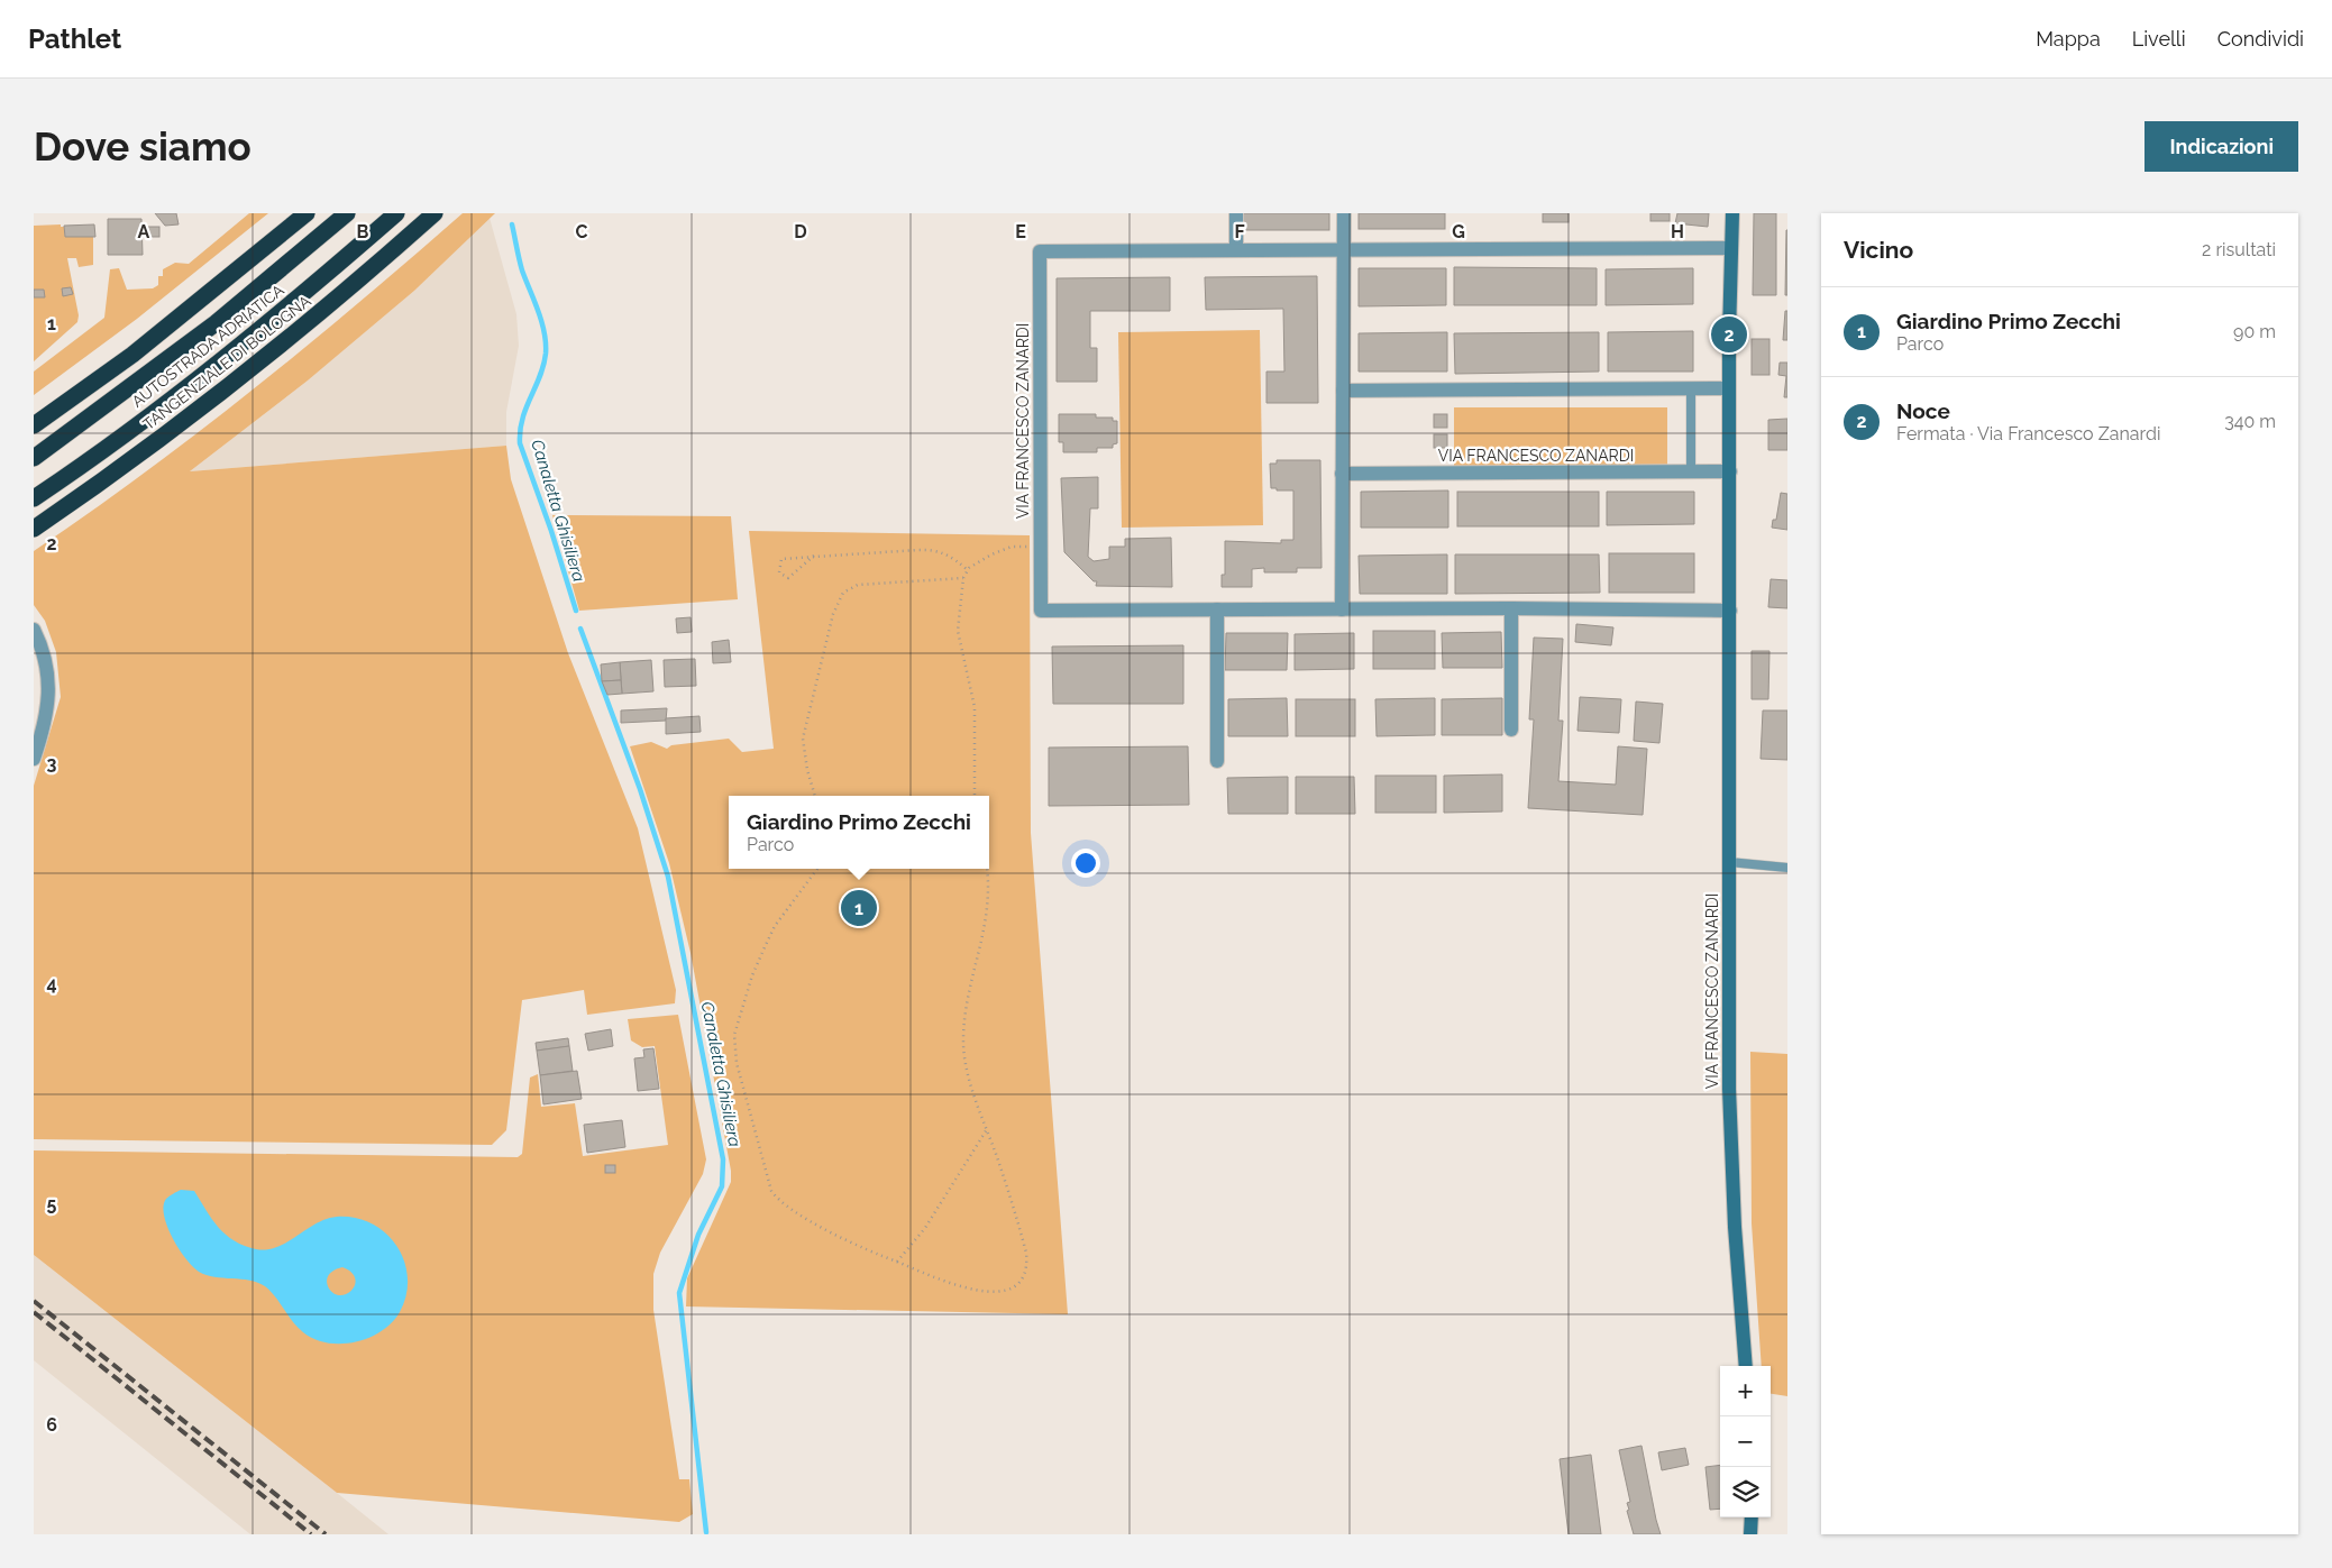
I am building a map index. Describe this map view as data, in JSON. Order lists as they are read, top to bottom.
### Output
{
  "streets": {
    "highway": ["AUTOSTRADA ADRIATICA", "TANGENZIALE DI BOLOGNA"],
    "street": ["VIA FRANCESCO ZANARDI"]
  },
  "water": ["Canaletta Ghisiliera"],
  "page": {
    "header": "Pathlet",
    "nav": ["Mappa", "Livelli", "Condividi"],
    "buttons": "Indicazioni",
    "title": "Dove siamo",
    "heading": ["Vicino", "2 risultati"],
    "list": [
      {
        "mark": "1",
        "name": "Giardino Primo Zecchi",
        "note": "Parco",
        "value": "90 m"
      },
      {
        "mark": "2",
        "name": "Noce",
        "note": "Fermata · Via Francesco Zanardi",
        "value": "340 m"
      }
    ],
    "pins": ["2", "1"],
    "popup": ["Giardino Primo Zecchi", "Parco"],
    "map_buttons": ["+", "−"]
  },
  "grid": {
    "columns": [
      "A",
      "B",
      "C",
      "D",
      "E",
      "F",
      "G",
      "H"
    ],
    "rows": [
      "1",
      "2",
      "3",
      "4",
      "5",
      "6"
    ]
  }
}
